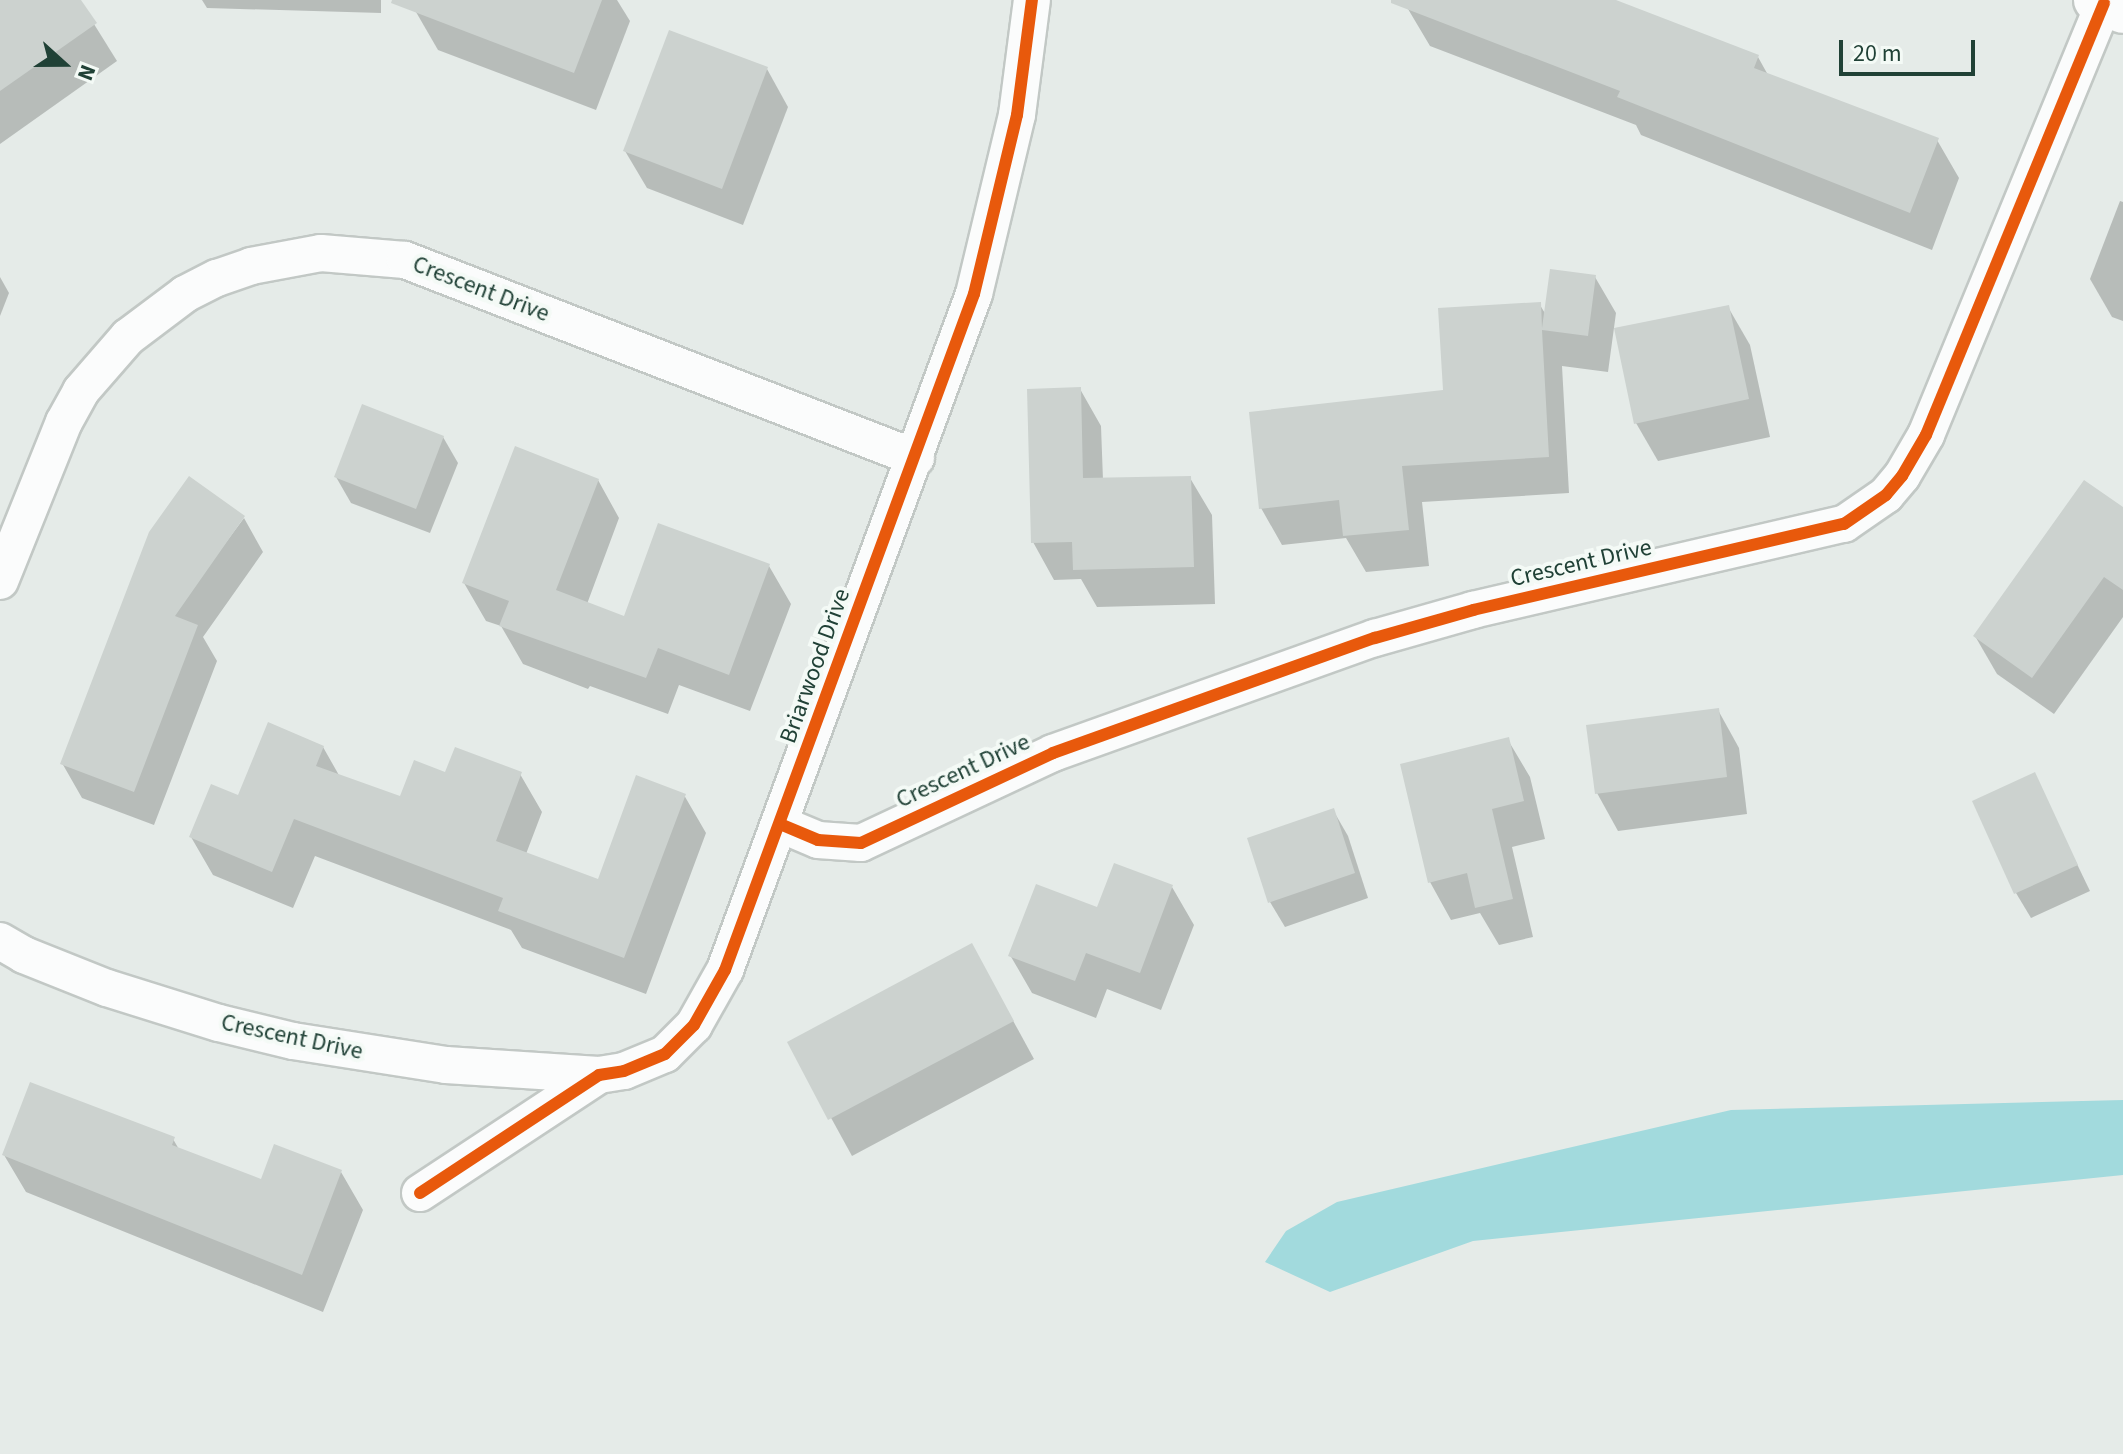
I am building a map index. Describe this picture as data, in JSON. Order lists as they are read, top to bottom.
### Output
{
  "streets": {
    "street": ["Crescent Drive", "Briarwood Drive"]
  },
  "crossings": [
    ["Crescent Drive", "Briarwood Drive"]
  ],
  "scale_bar": "20 m",
  "north": "right"
}
